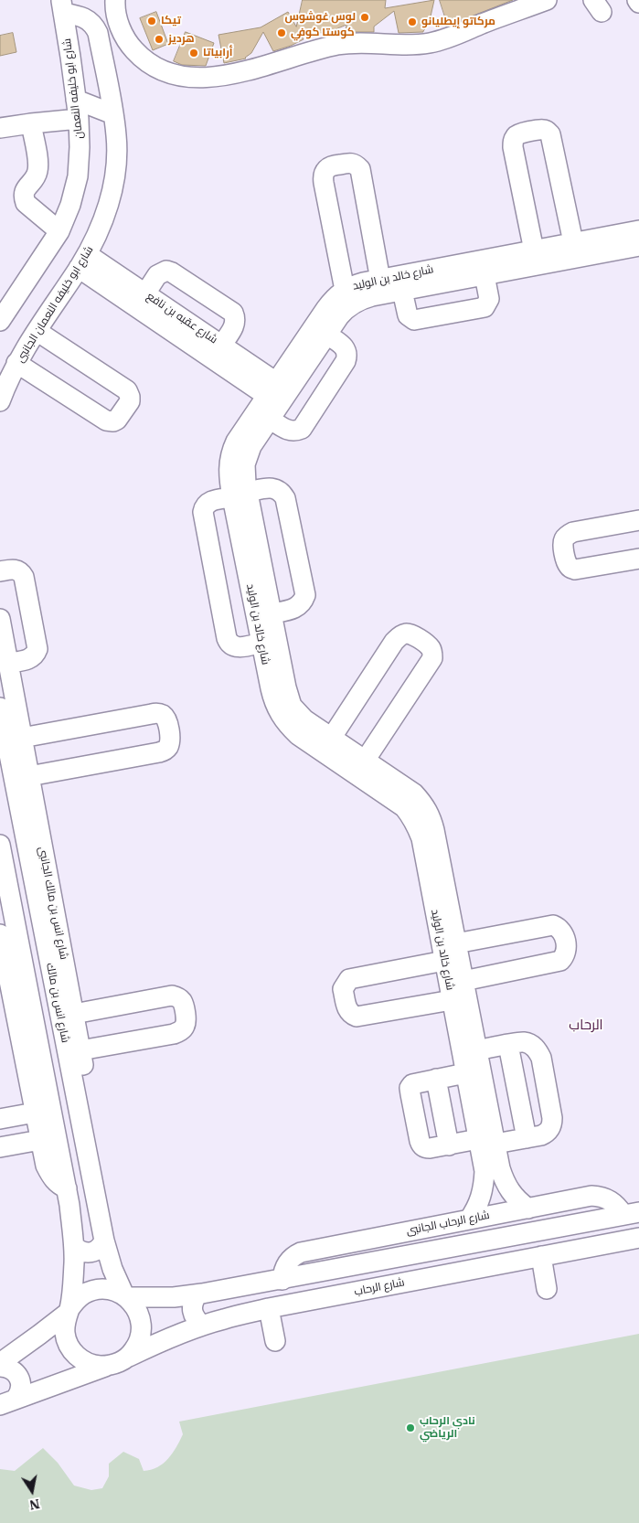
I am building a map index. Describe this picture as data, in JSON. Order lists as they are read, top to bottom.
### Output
{
  "streets": {
    "street": [
      "شارع ابو خليفه النعمان",
      "شارع خالد بن الوليد",
      "شارع ابو خليفه النعمان الجانبى",
      "شارع عقبه بن نافع",
      "شارع انس بن مالك الجانبى",
      "شارع انس بن مالك",
      "شارع الرحاب الجانبى",
      "شارع الرحاب"
    ]
  },
  "crossings": [
    ["شارع خالد بن الوليد", "شارع عقبه بن نافع"],
    ["شارع خالد بن الوليد", "شارع الرحاب الجانبى"],
    ["شارع ابو خليفه النعمان الجانبى", "شارع عقبه بن نافع"],
    ["شارع انس بن مالك الجانبى", "شارع انس بن مالك"],
    ["شارع انس بن مالك", "شارع الرحاب"]
  ],
  "districts": ["الرحاب"],
  "places": [
    "لوس غوشوس",
    "تيكا",
    "مركاتو إيطليانو",
    "كوستا كوفي",
    "هرديز",
    "أرابياتا",
    "نادي الرحاب الرياضي"
  ],
  "north": "bottom"
}
